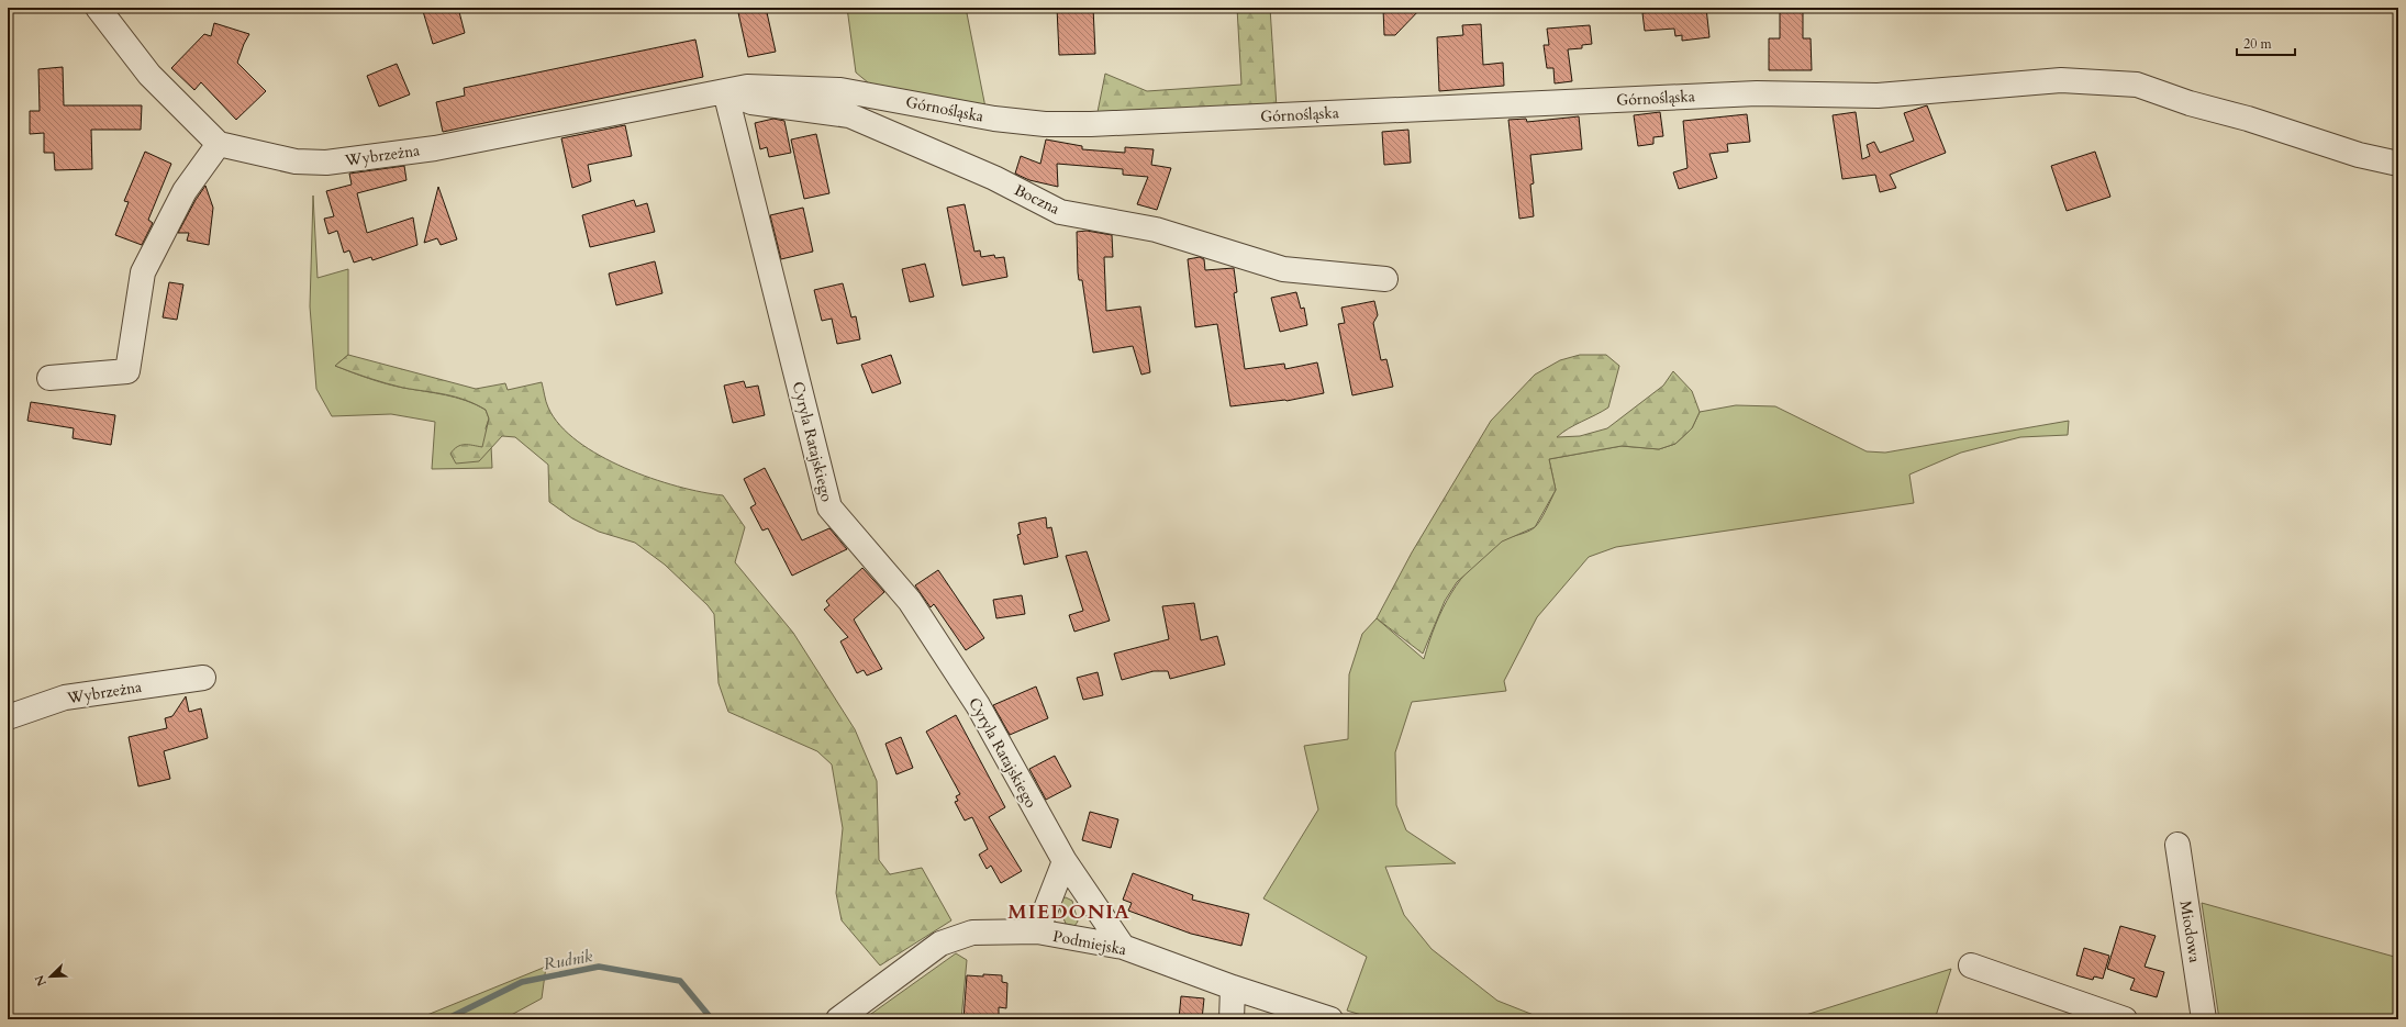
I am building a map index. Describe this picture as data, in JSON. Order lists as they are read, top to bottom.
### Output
{
  "streets": {
    "street": [
      "Górnośląska",
      "Wybrzeżna",
      "Boczna",
      "Cyryla Ratajskiego",
      "Miodowa",
      "Podmiejska"
    ]
  },
  "crossings": [
    ["Górnośląska", "Wybrzeżna"],
    ["Górnośląska", "Boczna"],
    ["Górnośląska", "Cyryla Ratajskiego"],
    ["Wybrzeżna", "Boczna"],
    ["Wybrzeżna", "Cyryla Ratajskiego"],
    ["Boczna", "Cyryla Ratajskiego"],
    ["Cyryla Ratajskiego", "Podmiejska"]
  ],
  "districts": ["MIEDONIA"],
  "water": ["Rudnik"],
  "scale_bar": "20 m",
  "north": "bottom left"
}
